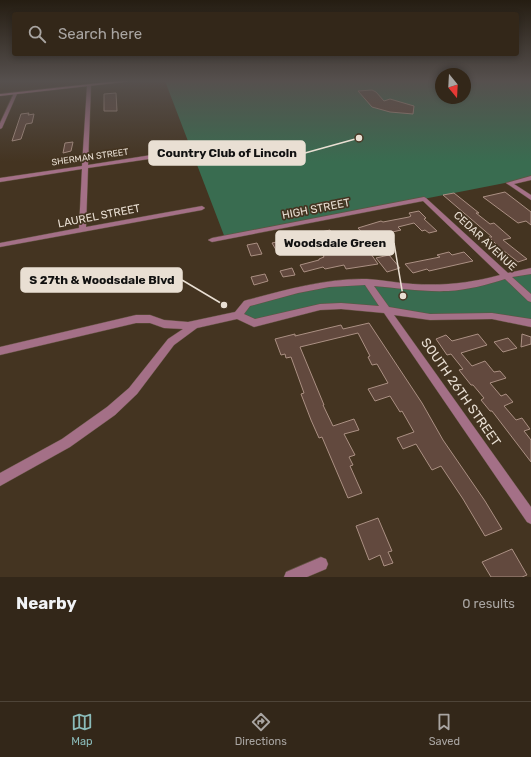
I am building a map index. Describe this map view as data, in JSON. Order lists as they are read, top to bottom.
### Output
{
  "streets": {
    "street": [
      "SHERMAN STREET",
      "HIGH STREET",
      "LAUREL STREET",
      "CEDAR AVENUE",
      "SOUTH 26TH STREET"
    ]
  },
  "crossings": [
    ["HIGH STREET", "CEDAR AVENUE"]
  ],
  "places": ["Country Club of Lincoln", "Woodsdale Green", "S 27th & Woodsdale Blvd"],
  "north": "bottom",
  "page": {
    "search": "Search here",
    "heading": ["Nearby", "0 results"],
    "nav": ["Map", "Directions", "Saved"]
  }
}
